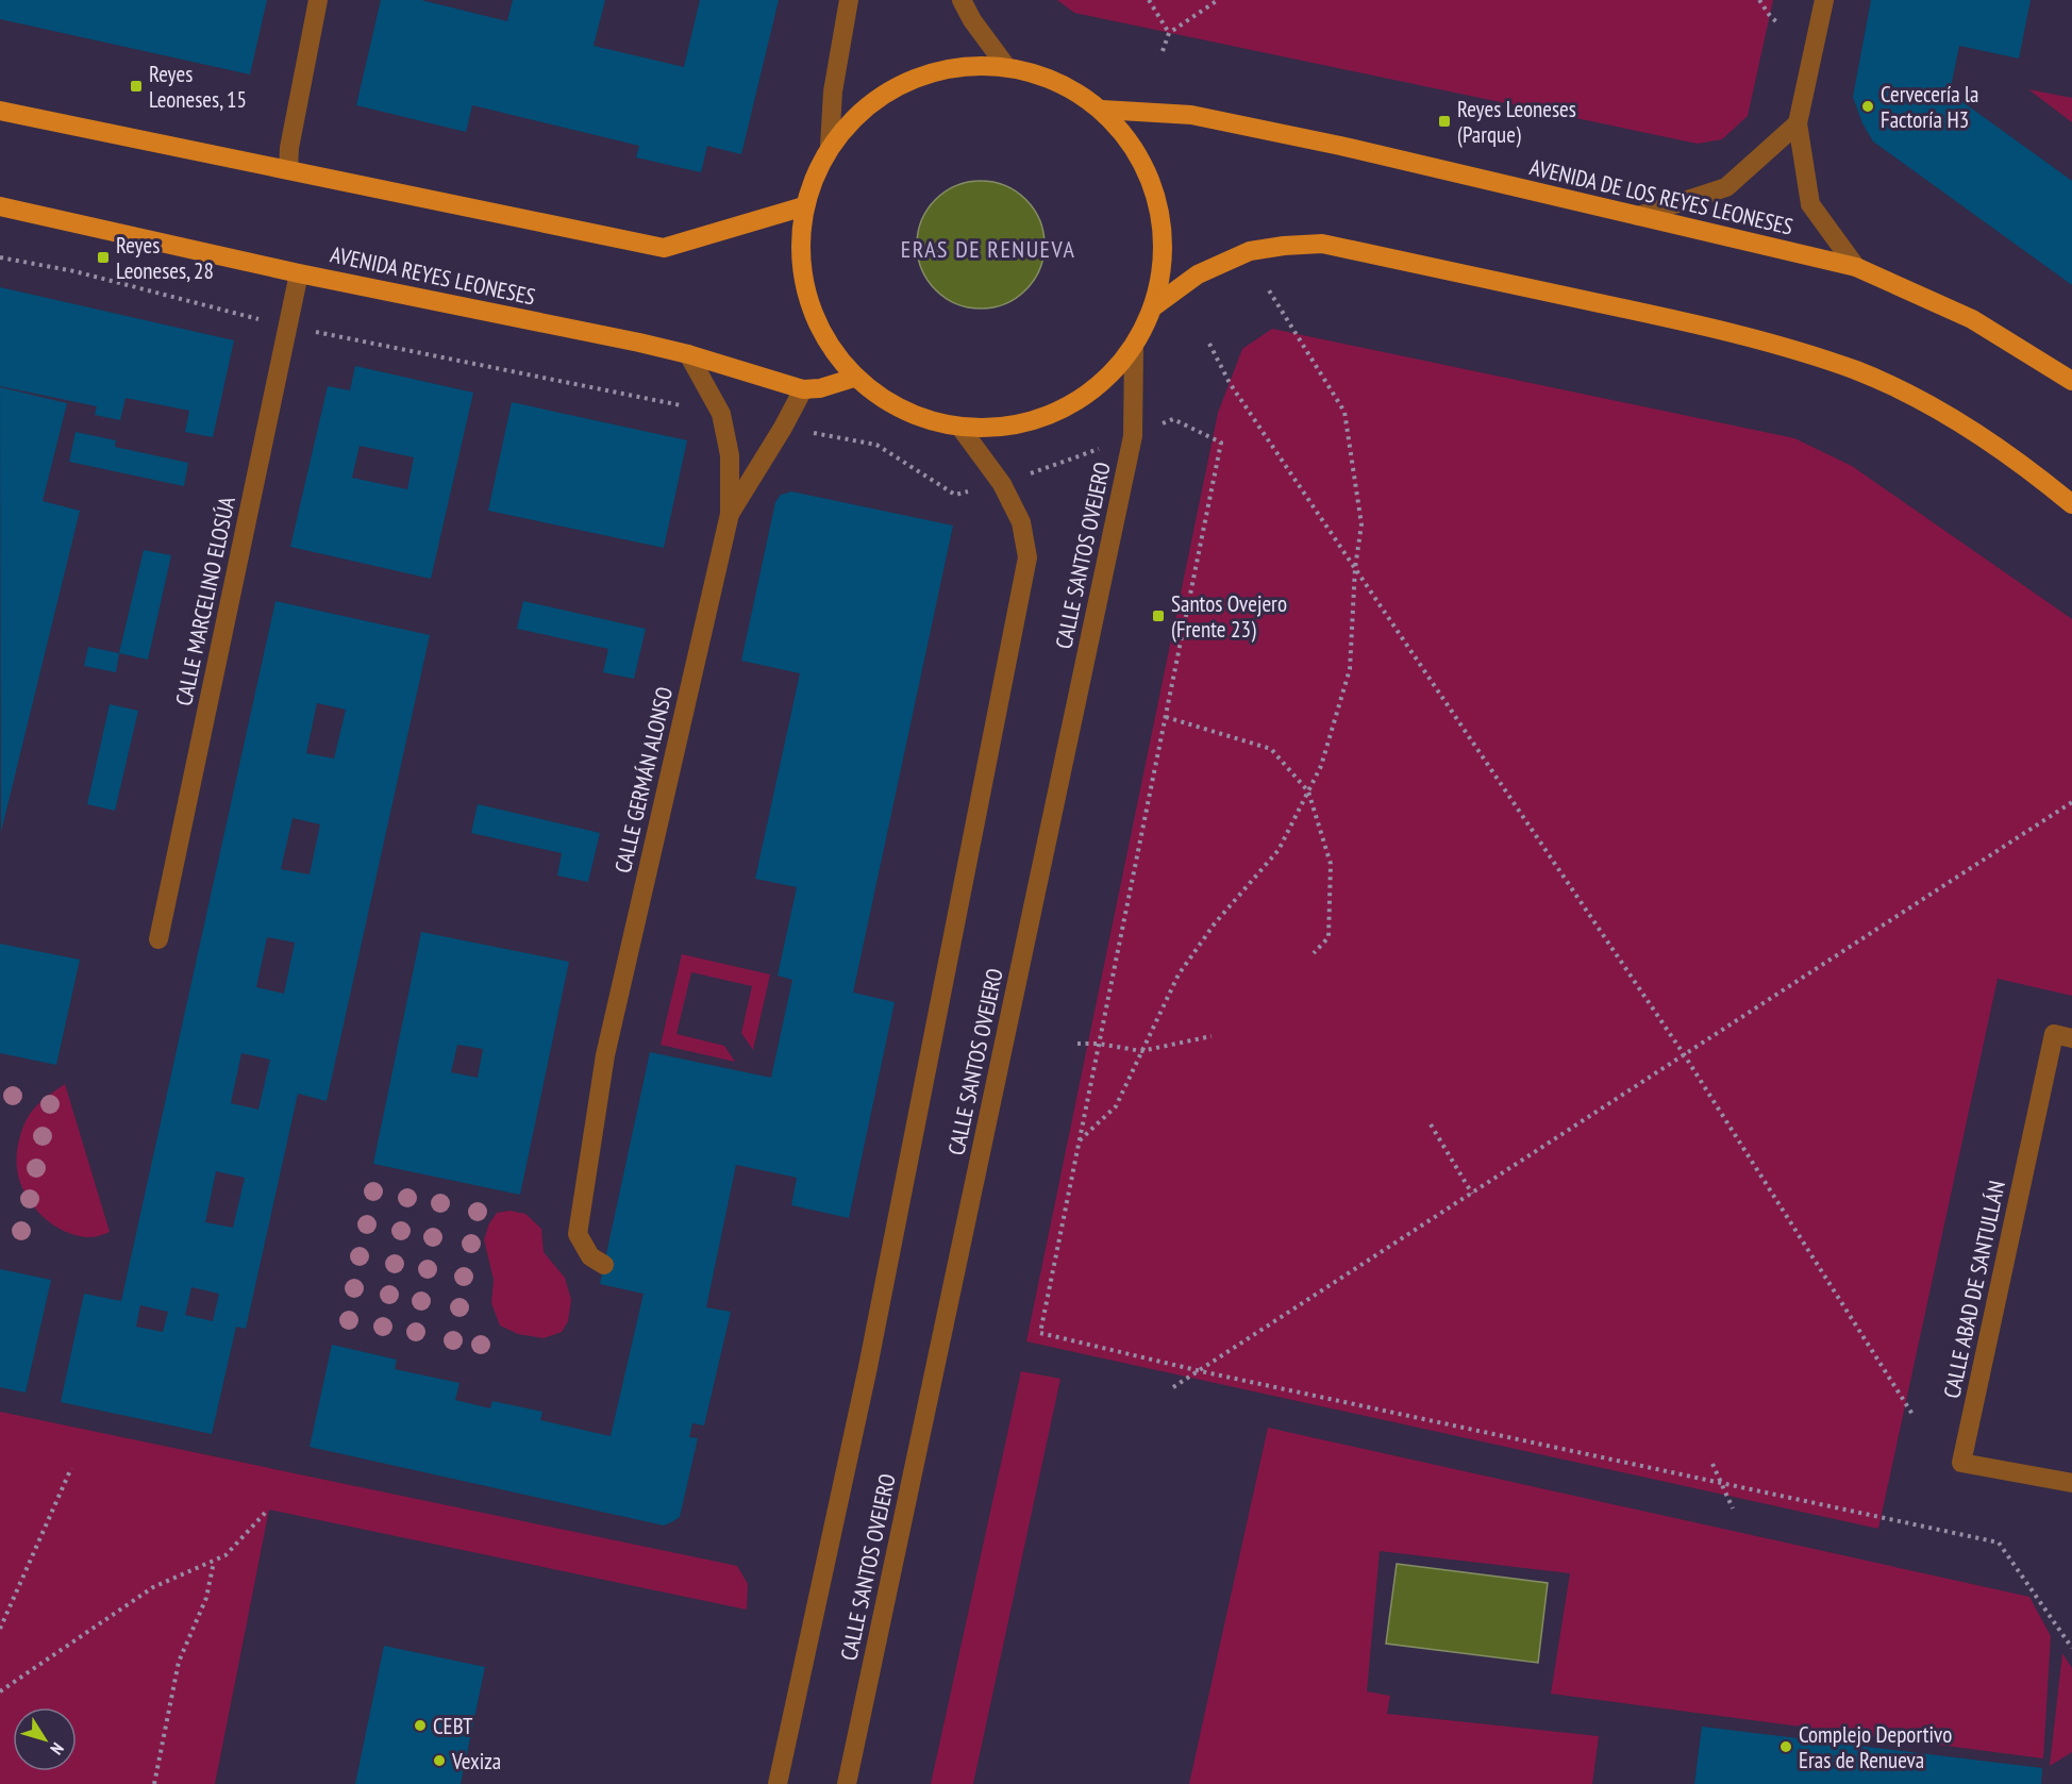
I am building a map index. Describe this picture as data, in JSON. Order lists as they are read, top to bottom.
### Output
{
  "streets": {
    "main road": ["AVENIDA DE LOS REYES LEONESES", "AVENIDA REYES LEONESES"],
    "street": [
      "CALLE SANTOS OVEJERO",
      "CALLE MARCELINO ELOSÚA",
      "CALLE GERMÁN ALONSO",
      "CALLE ABAD DE SANTULLÁN"
    ]
  },
  "crossings": [
    ["AVENIDA REYES LEONESES", "CALLE MARCELINO ELOSÚA"],
    ["AVENIDA REYES LEONESES", "CALLE GERMÁN ALONSO"]
  ],
  "districts": ["ERAS DE RENUEVA"],
  "places": {
    "transit": [
      "Reyes Leoneses, 15",
      "Reyes Leoneses (Parque)",
      "Reyes Leoneses, 28",
      "Santos Ovejero (Frente 23)"
    ],
    "other": [
      "Cervecería la Factoría H3",
      "CEBT",
      "Complejo Deportivo Eras de Renueva",
      "Vexiza"
    ]
  },
  "north": "bottom right"
}
